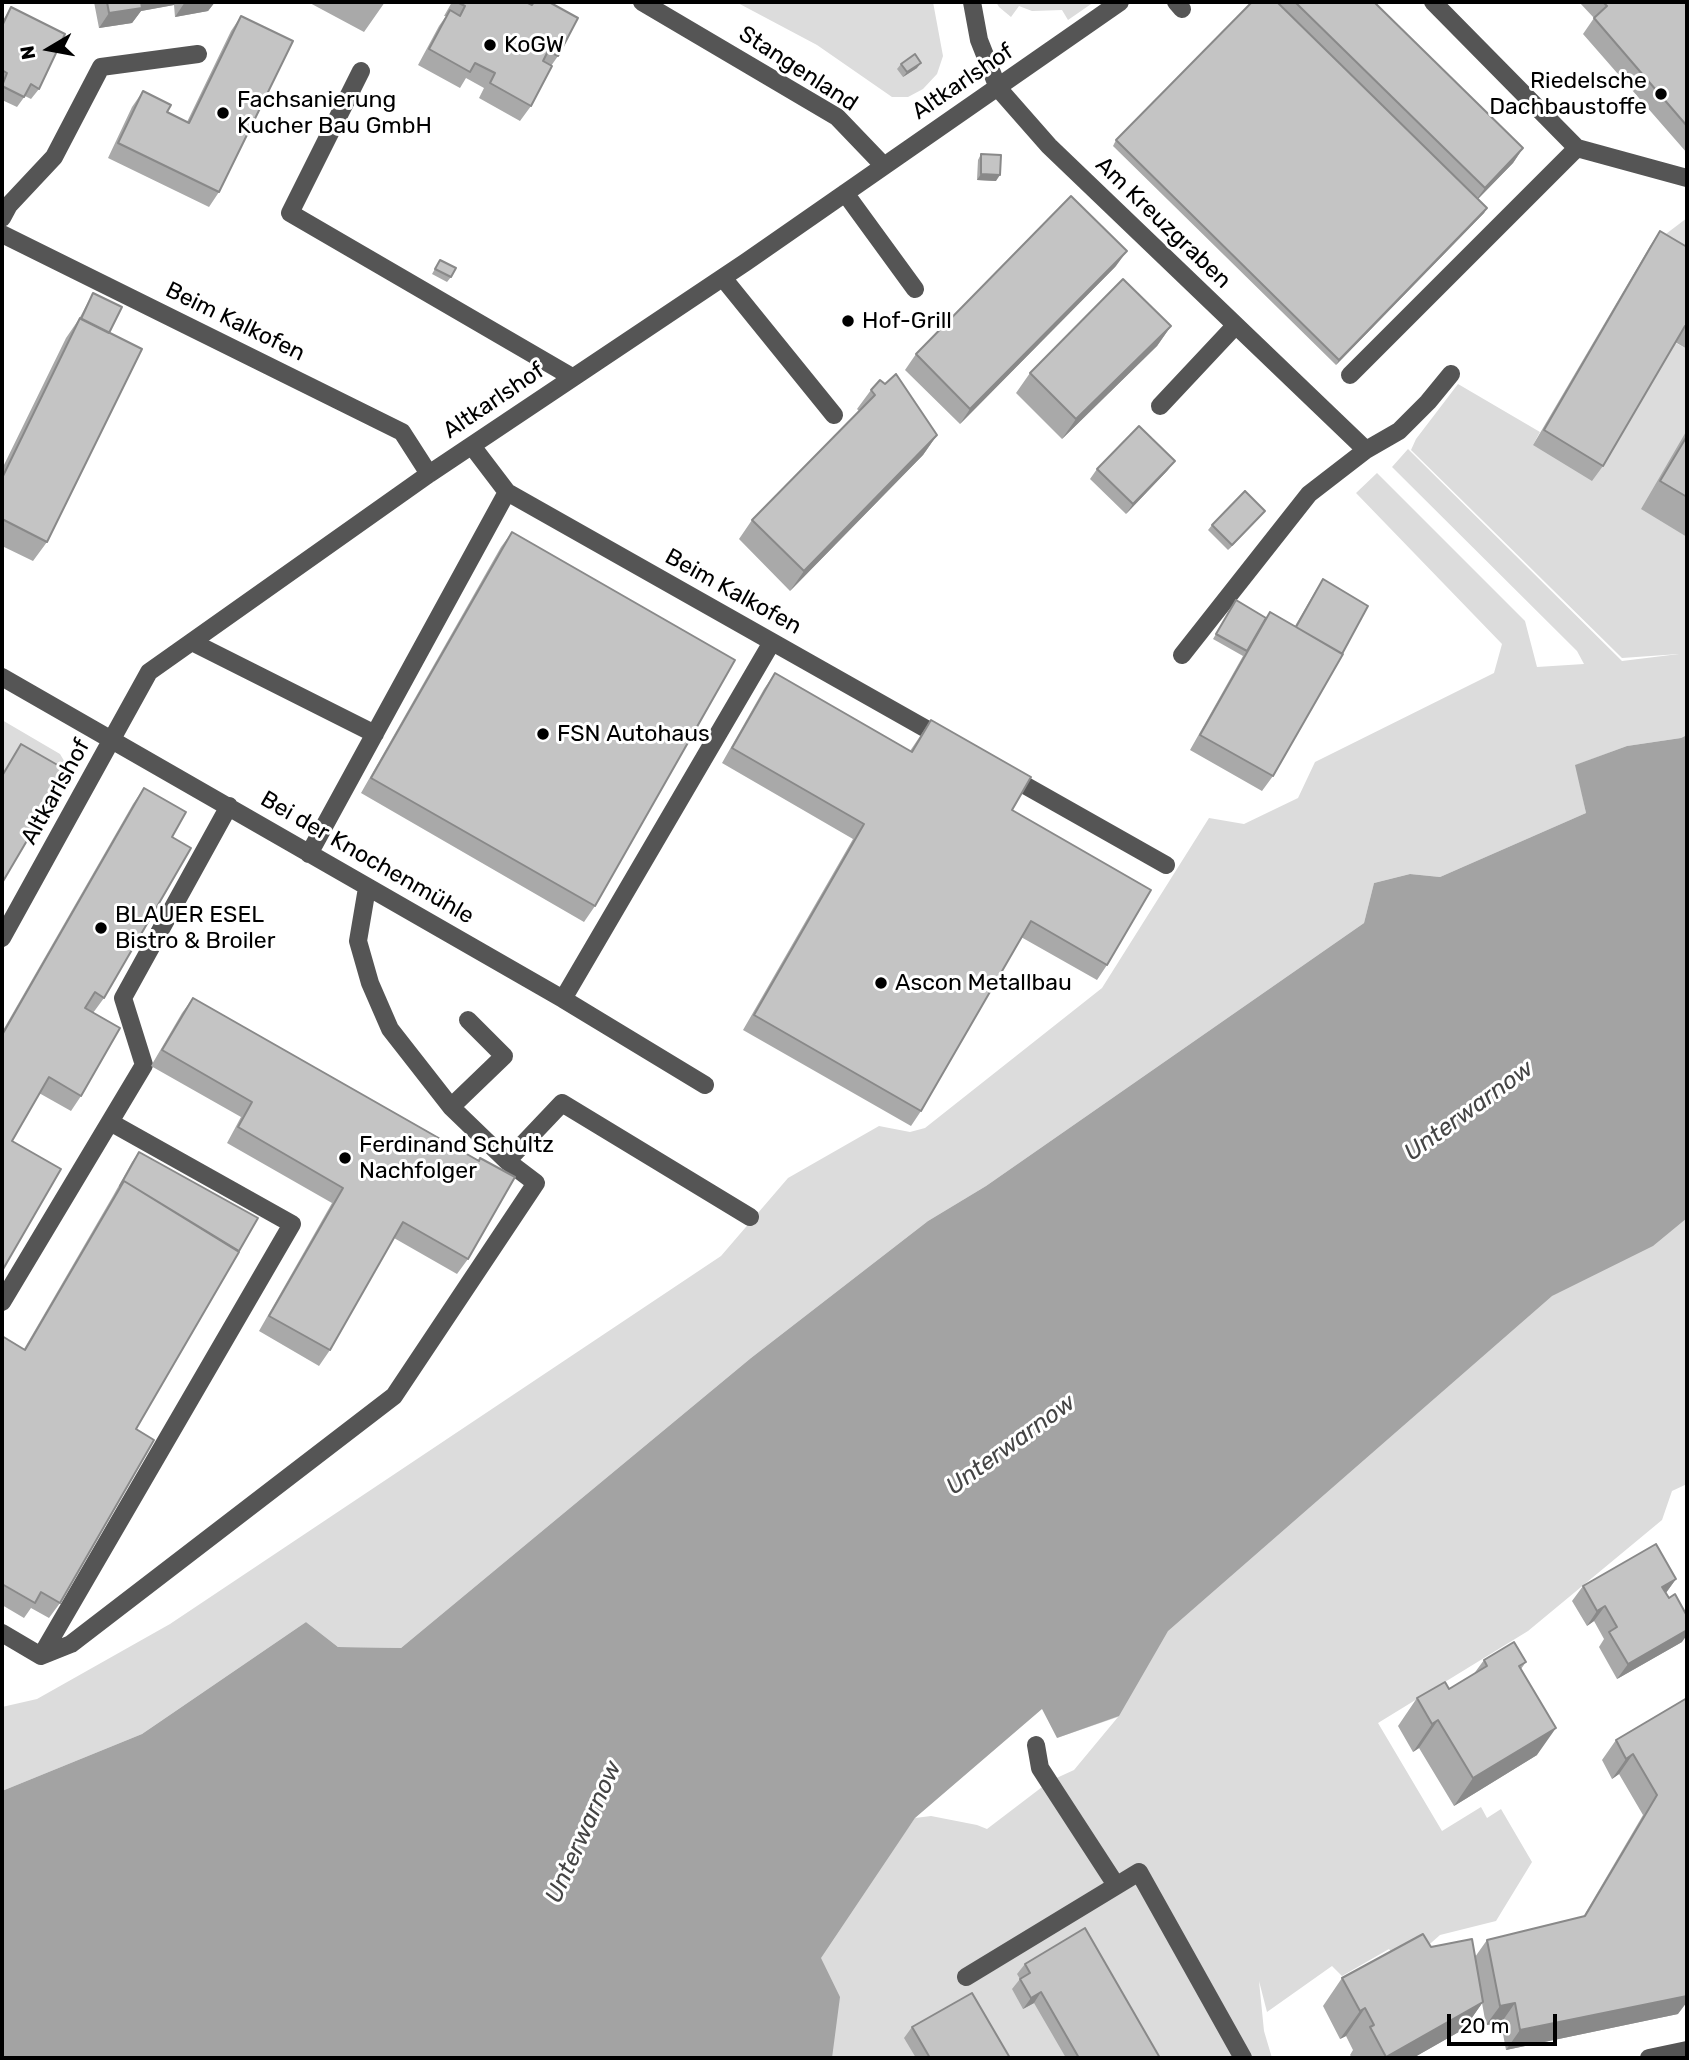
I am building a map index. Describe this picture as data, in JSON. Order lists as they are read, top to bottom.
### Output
{
  "streets": {
    "street": [
      "Stangenland",
      "Altkarlshof",
      "Am Kreuzgraben",
      "Beim Kalkofen",
      "Bei der Knochenmühle"
    ]
  },
  "crossings": [
    ["Stangenland", "Altkarlshof"],
    ["Altkarlshof", "Am Kreuzgraben"],
    ["Altkarlshof", "Beim Kalkofen"],
    ["Altkarlshof", "Bei der Knochenmühle"]
  ],
  "water": ["Unterwarnow"],
  "places": [
    "KoGW",
    "Riedelsche Dachbaustoffe",
    "Fachsanierung Kucher Bau GmbH",
    "Hof-Grill",
    "FSN Autohaus",
    "BLAUER ESEL Bistro & Broiler",
    "Ascon Metallbau",
    "Ferdinand Schultz Nachfolger"
  ],
  "scale_bar": "20 m",
  "north": "left"
}
